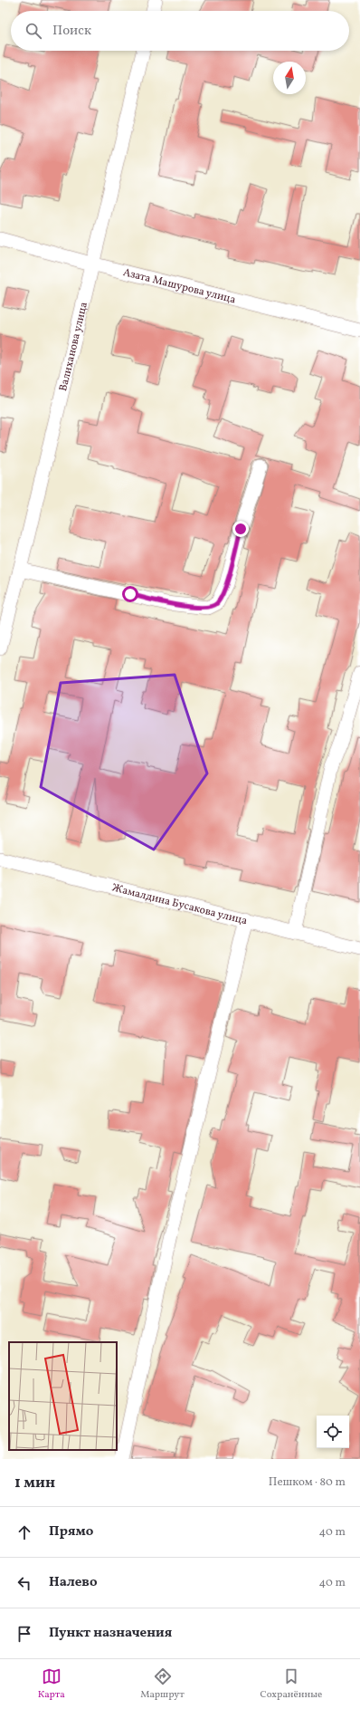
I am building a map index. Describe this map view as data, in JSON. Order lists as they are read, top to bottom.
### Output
{
  "streets": {
    "street": ["Азата Машурова улица", "Валиханова улица", "Жамалдина Бусакова улица"]
  },
  "crossings": [
    ["Азата Машурова улица", "Валиханова улица"]
  ],
  "north": "top",
  "page": {
    "search": "Поиск",
    "heading": ["1 мин", "Пешком · 80 m"],
    "list": [
      ["Прямо", "40 m"],
      ["Налево", "40 m"],
      "Пункт назначения"
    ],
    "nav": ["Карта", "Маршрут", "Сохранённые"]
  }
}
